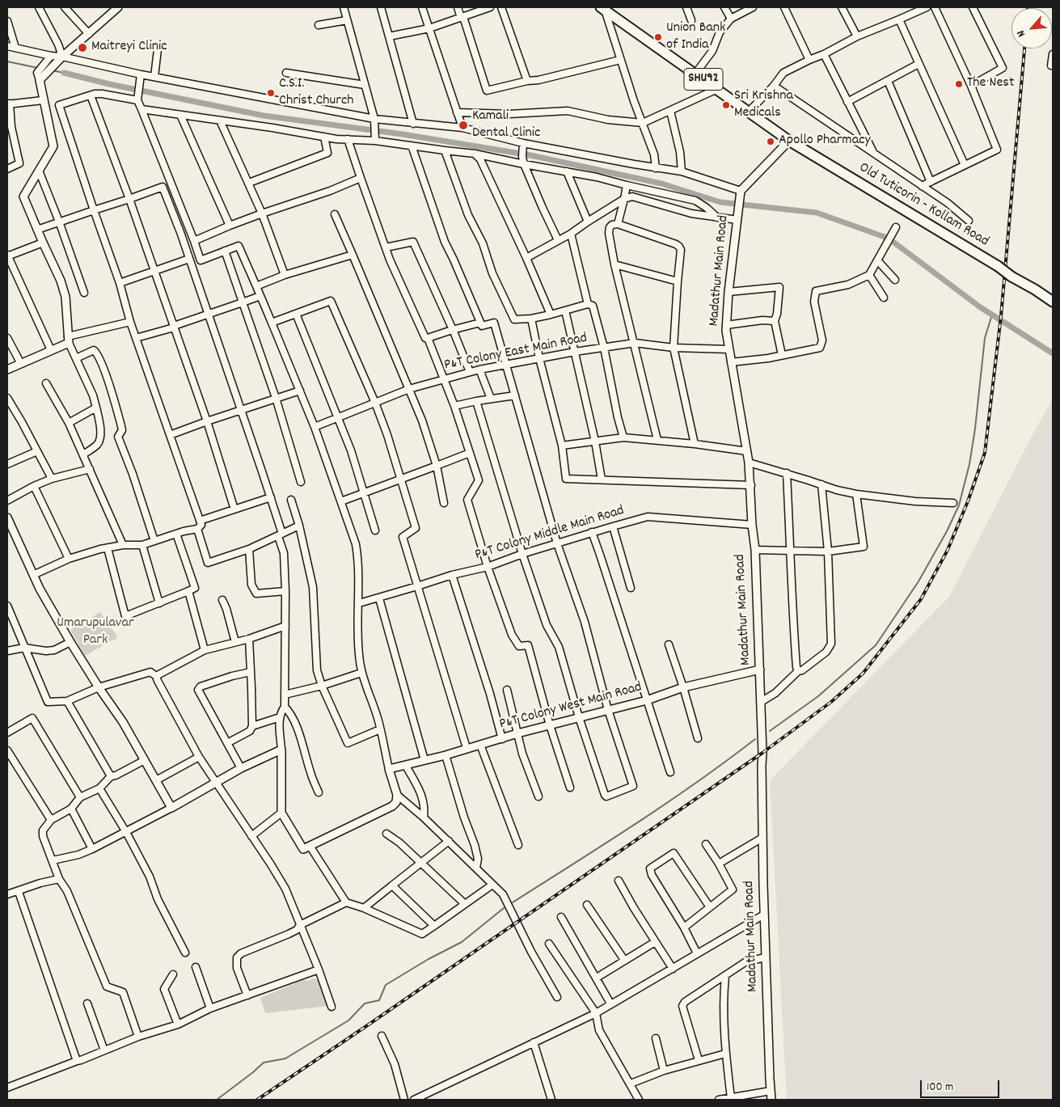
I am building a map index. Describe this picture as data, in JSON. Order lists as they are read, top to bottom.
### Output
{
  "streets": {
    "main road": ["SHU92", "Old Tuticorin - Kollam Road"],
    "street": [
      "Madathur Main Road",
      "P&T Colony East Main Road",
      "P&T Colony Middle Main Road",
      "P&T Colony West Main Road"
    ]
  },
  "crossings": [
    ["Madathur Main Road", "P&T Colony East Main Road"],
    ["Madathur Main Road", "P&T Colony Middle Main Road"],
    ["Madathur Main Road", "P&T Colony West Main Road"]
  ],
  "parks": ["Umarupulavar Park"],
  "places": [
    "Union Bank of India",
    "Maitreyi Clinic",
    "The Nest",
    "C.S.I. Christ Church",
    "Sri Krishna Medicals",
    "Kamali Dental Clinic",
    "Apollo Pharmacy"
  ],
  "scale_bar": "100 m",
  "north": "bottom left"
}
